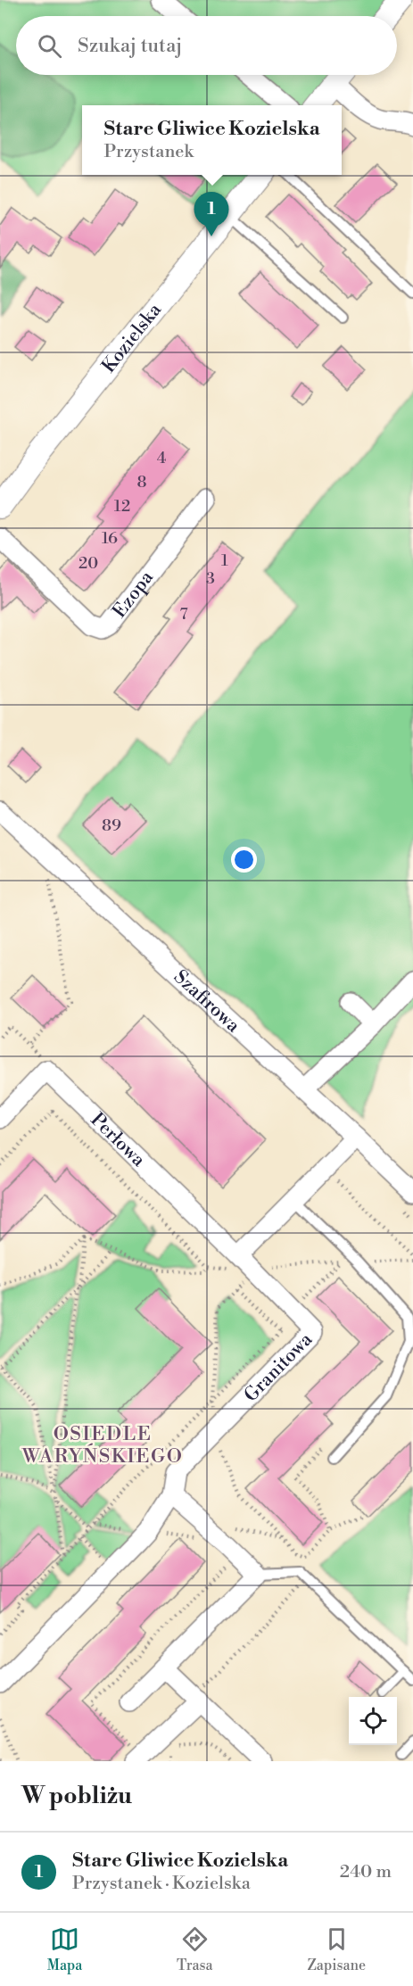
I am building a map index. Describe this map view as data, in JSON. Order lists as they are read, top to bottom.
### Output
{
  "streets": {
    "street": [
      "Kozielska",
      "Ezopa",
      "Szafirowa",
      "Perłowa",
      "Granitowa"
    ]
  },
  "crossings": [
    ["Perłowa", "Granitowa"]
  ],
  "districts": ["OSIEDLE WARYŃSKIEGO"],
  "house_numbers": [
    "4",
    "8",
    "12",
    "16",
    "1",
    "20",
    "3",
    "7",
    "89"
  ],
  "page": {
    "search": "Szukaj tutaj",
    "popup": ["Stare Gliwice Kozielska", "Przystanek"],
    "pins": "1",
    "heading": "W pobliżu",
    "list": [
      {
        "mark": "1",
        "name": "Stare Gliwice Kozielska",
        "note": "Przystanek · Kozielska",
        "value": "240 m"
      }
    ],
    "nav": ["Mapa", "Trasa", "Zapisane"]
  }
}
